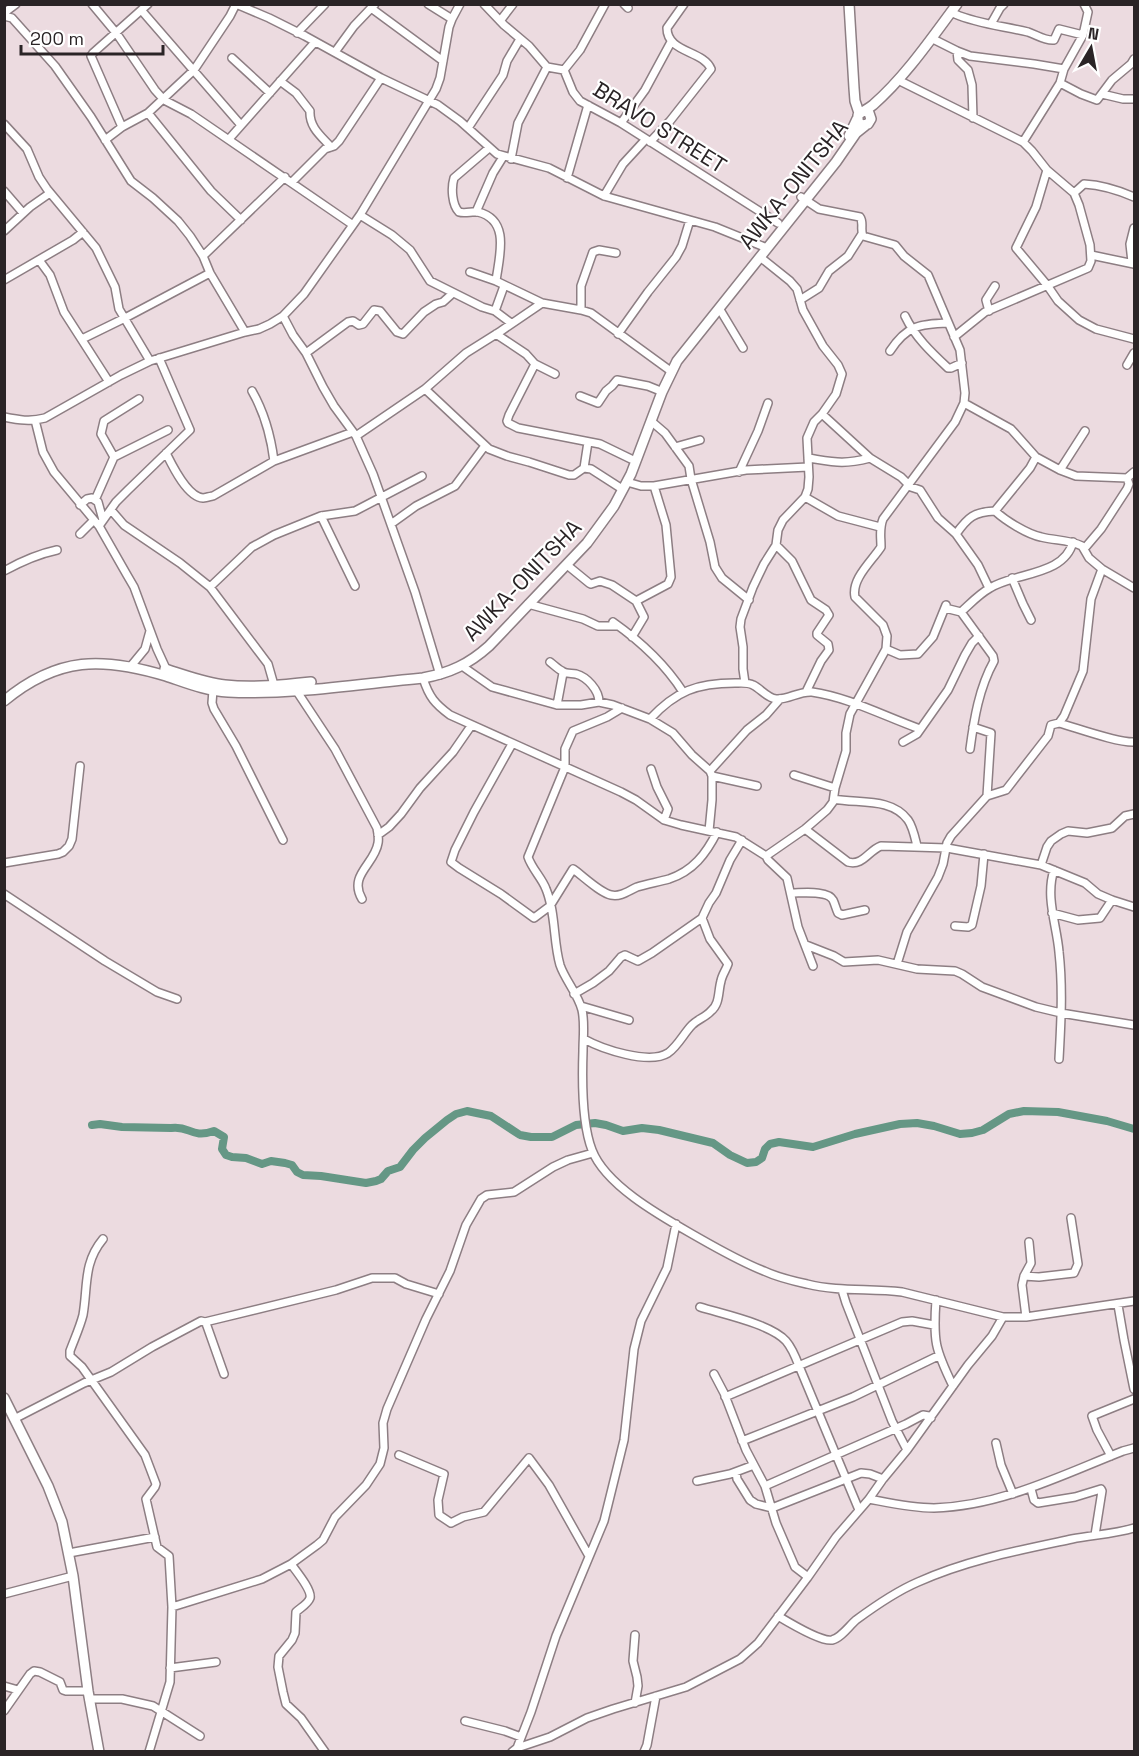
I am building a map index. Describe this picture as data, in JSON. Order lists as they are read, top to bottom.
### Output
{
  "streets": {
    "main road": ["AWKA-ONITSHA"],
    "street": ["BRAVO STREET"]
  },
  "crossings": [
    ["BRAVO STREET", "AWKA-ONITSHA"]
  ],
  "scale_bar": "200 m",
  "north": "top"
}
